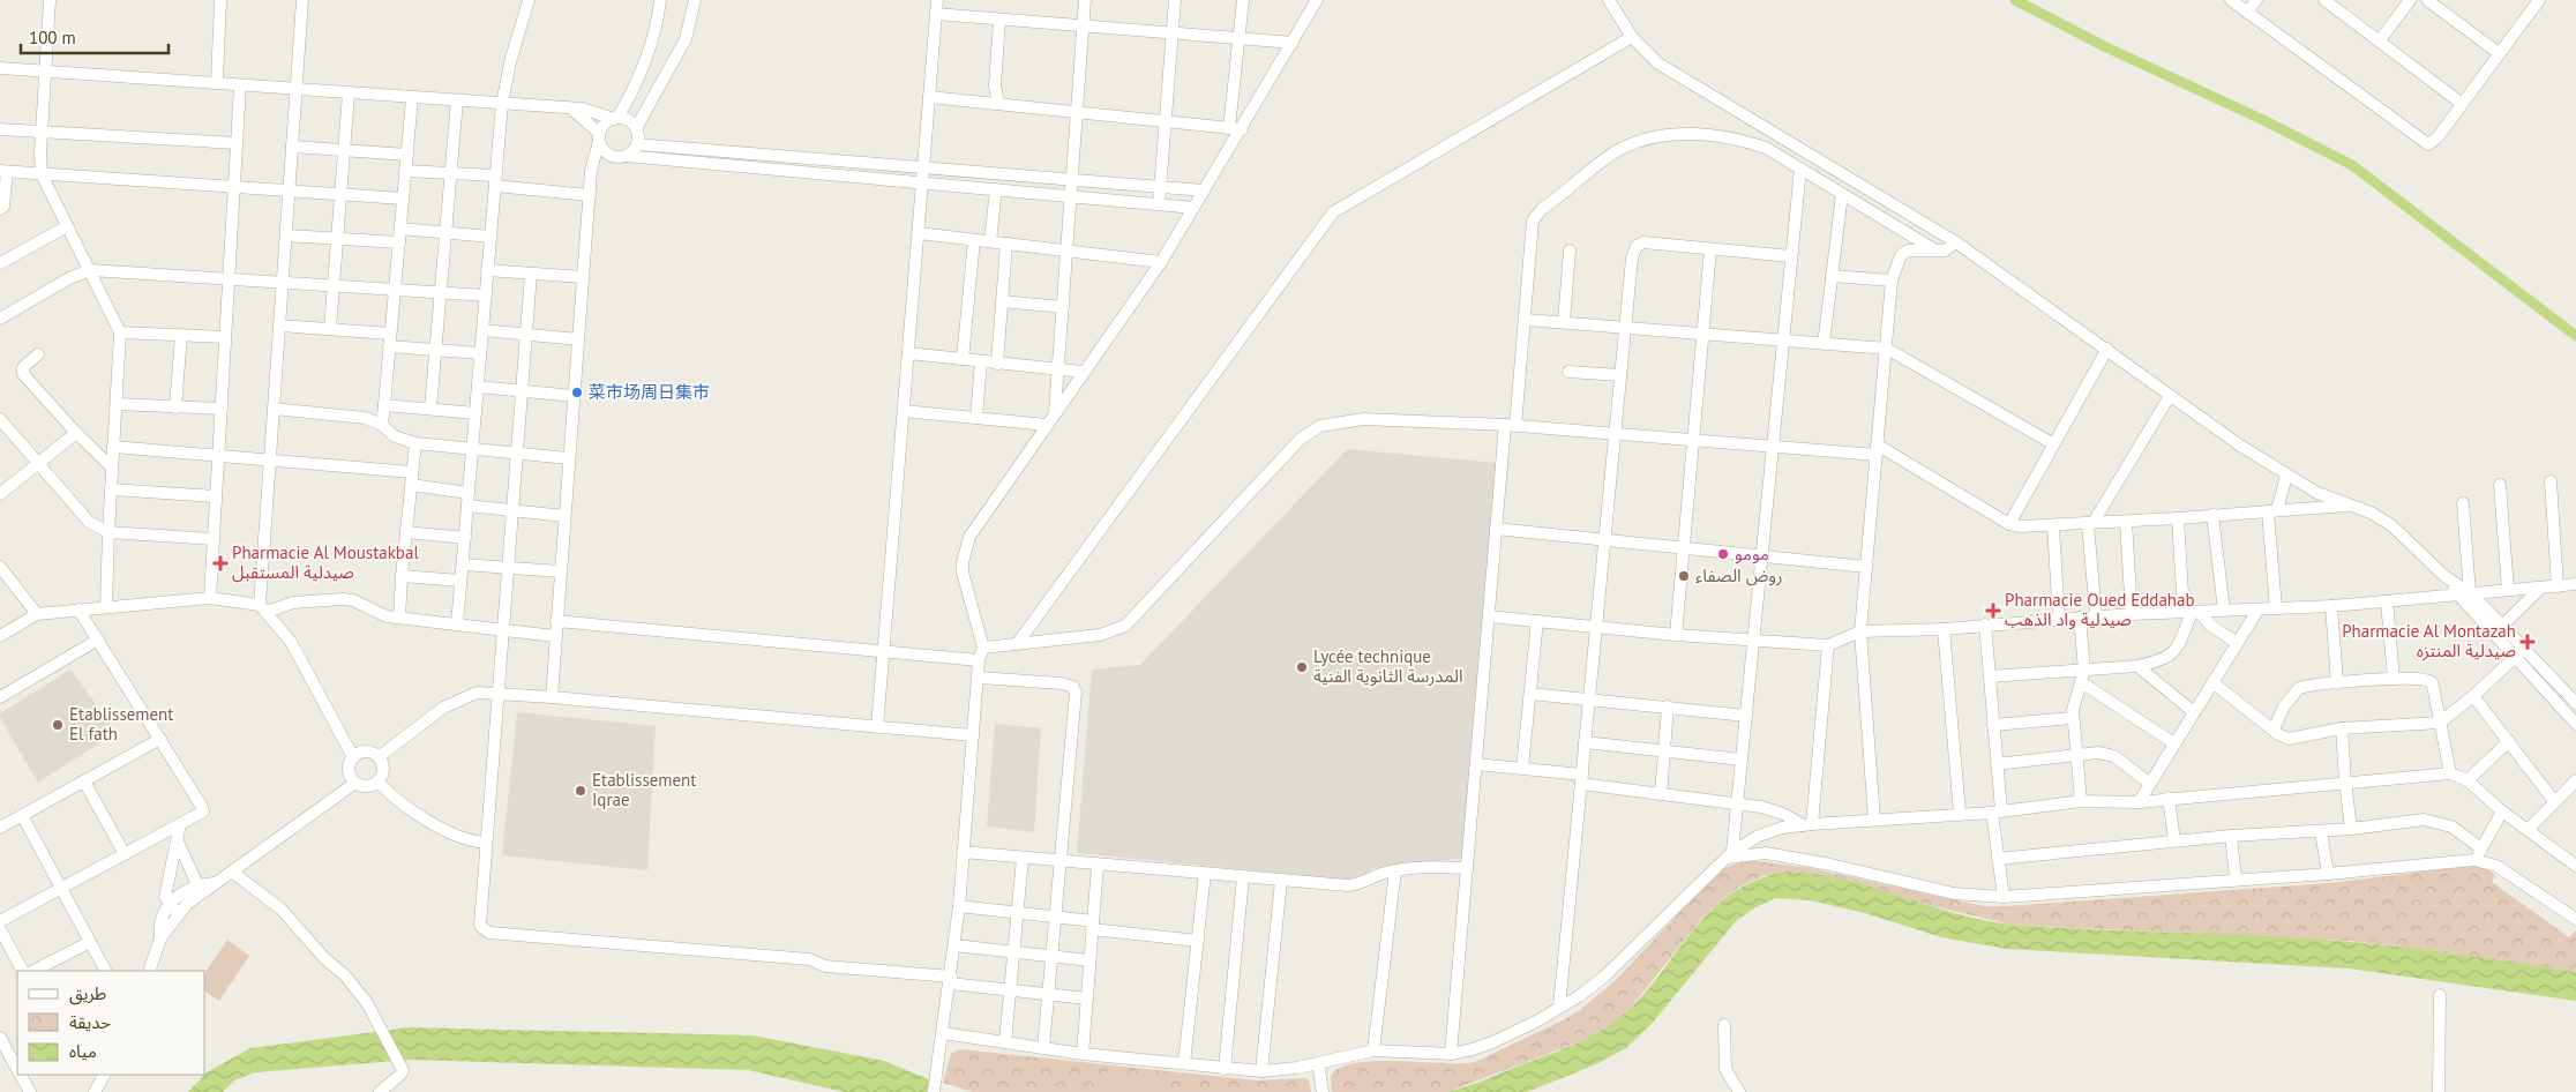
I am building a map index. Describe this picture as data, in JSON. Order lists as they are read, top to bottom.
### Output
{
  "places": {
    "other": [
      "菜市场周日集市",
      "مومو",
      "روض الصفاء",
      "Lycée technique المدرسة الثانوية الفنية",
      "Etablissement El fath",
      "Etablissement Iqrae"
    ],
    "health": ["Pharmacie Al Moustakbal صيدلية المستقبل", "Pharmacie Oued Eddahab صيدلية واد الذهب", "Pharmacie Al Montazah صيدلية المنتزه"]
  },
  "legend": ["طريق", "حديقة", "مياه"],
  "scale_bar": "100 m"
}
